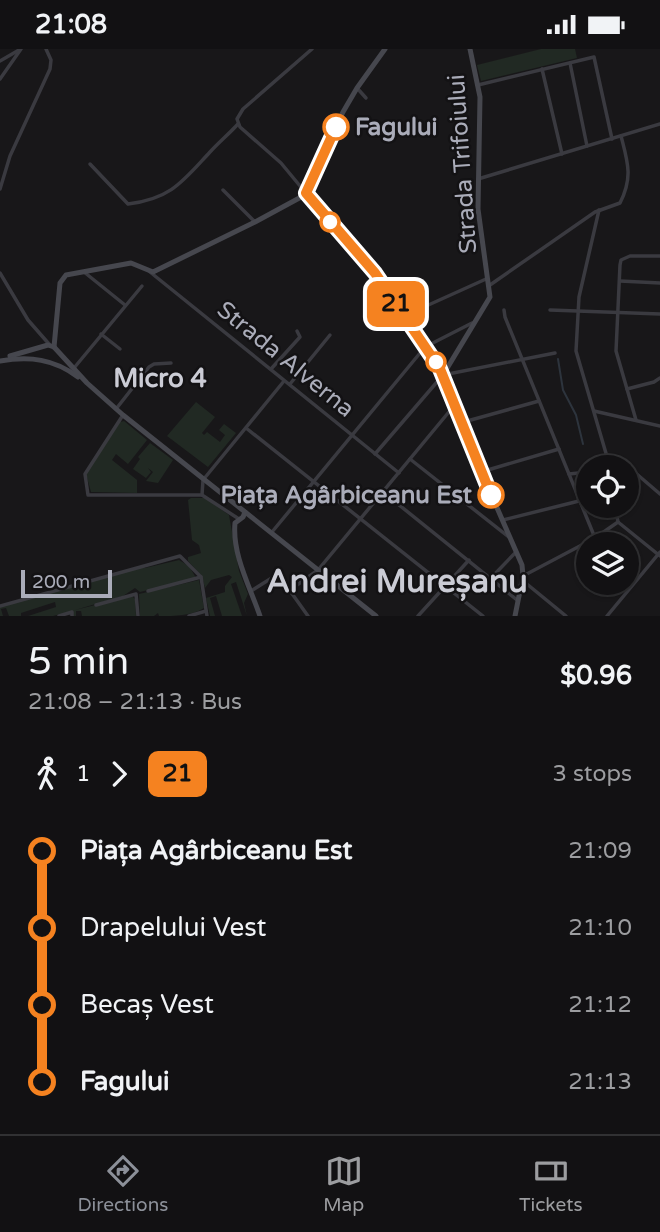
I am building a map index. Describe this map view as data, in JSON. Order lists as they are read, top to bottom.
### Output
{
  "streets": {
    "main road": ["Strada Trifoiului"],
    "street": ["Strada Alverna"]
  },
  "districts": ["Micro 4", "Andrei Mureșanu"],
  "places": ["Fagului", "Piața Agârbiceanu Est"],
  "lines": ["bus line 21"],
  "scale_bar": "200 m",
  "page": {
    "status": "21:08",
    "on_map": "21",
    "scale": "200 m",
    "heading": ["5 min", "21:08 – 21:13 · Bus", "$0.96"],
    "legs": ["1", "21", "3 stops"],
    "list": [
      {
        "name": "Piața Agârbiceanu Est",
        "value": "21:09"
      },
      {
        "name": "Drapelului Vest",
        "value": "21:10"
      },
      {
        "name": "Becaș Vest",
        "value": "21:12"
      },
      {
        "name": "Fagului",
        "value": "21:13"
      }
    ],
    "tabs": ["Directions", "Map", "Tickets"]
  }
}
